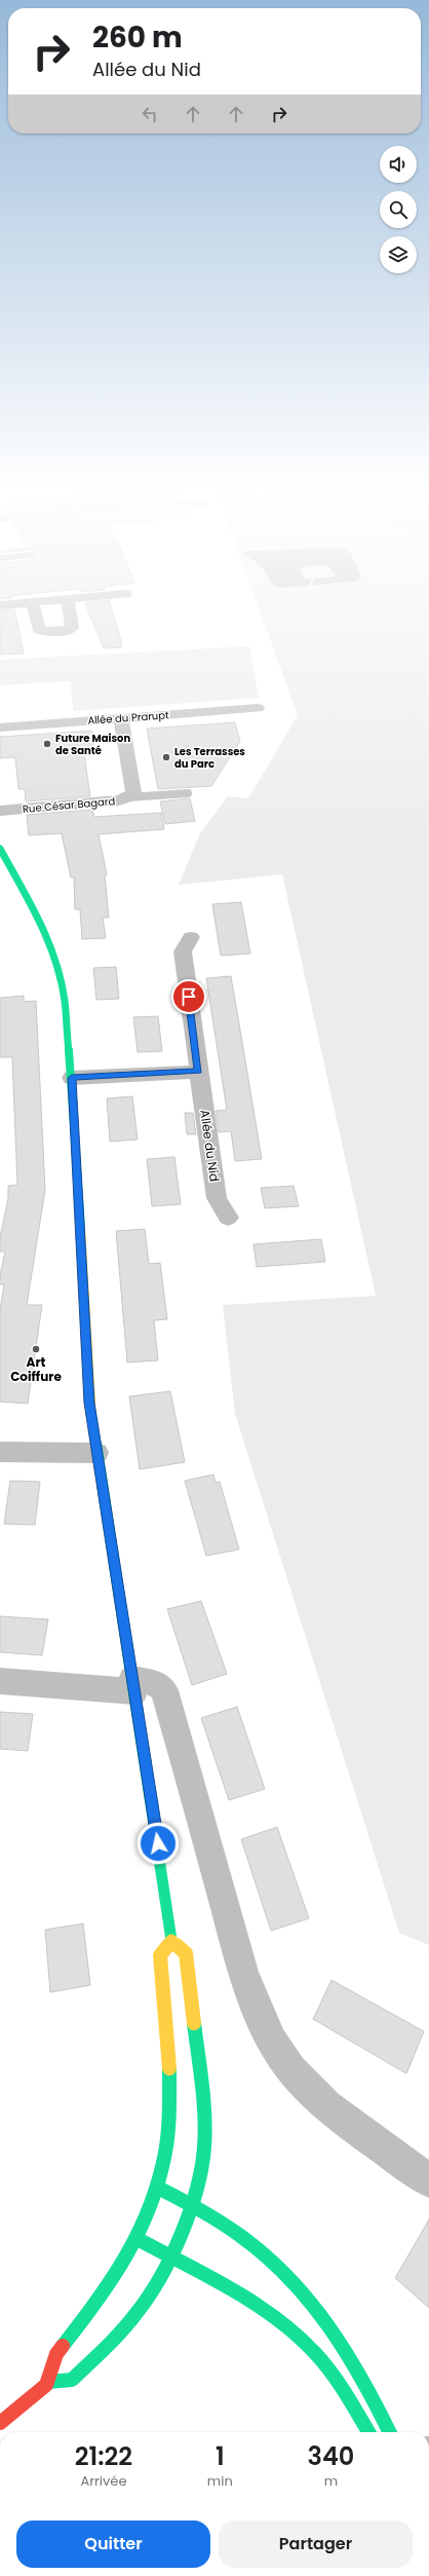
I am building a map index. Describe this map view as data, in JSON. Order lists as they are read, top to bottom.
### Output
{
  "streets": {
    "street": ["Allée du Prarupt", "Rue César Bagard", "Allée du Nid"]
  },
  "crossings": [
    ["Allée du Prarupt", "Rue César Bagard"]
  ],
  "places": ["Future Maison de Santé", "Les Terrasses du Parc", "Art Coiffure"],
  "page": {
    "turn": ["260 m", "Allée du Nid"],
    "eta": [
      "21:22",
      "Arrivée",
      "1",
      "min",
      "340",
      "m"
    ],
    "buttons": ["Quitter", "Partager"]
  }
}
